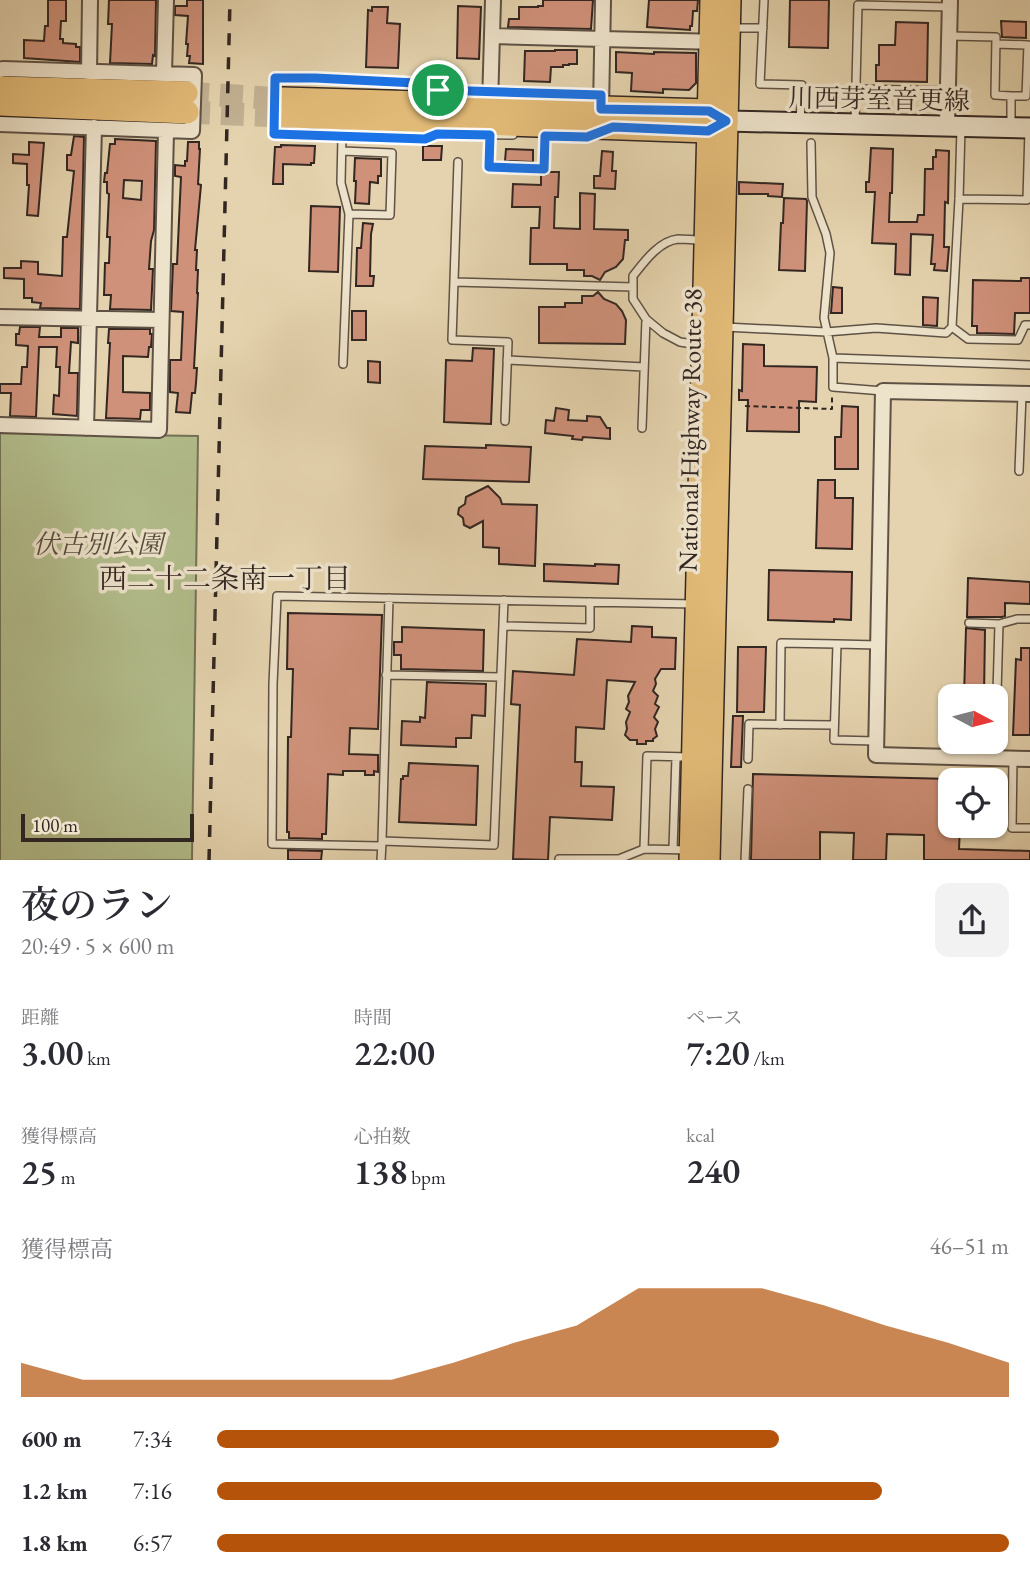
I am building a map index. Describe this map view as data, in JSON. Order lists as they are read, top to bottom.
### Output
{
  "streets": {
    "main road": ["川西芽室音更線", "National Highway Route 38"]
  },
  "crossings": [
    ["川西芽室音更線", "National Highway Route 38"]
  ],
  "districts": ["西二十二条南一丁目"],
  "parks": ["伏古別公園"],
  "scale_bar": "100 m",
  "north": "right",
  "page": {
    "scale": "100 m",
    "heading": ["夜のラン", "20:49 · 5 × 600 m"],
    "stats": [
      ["距離", "3.00 km"],
      ["時間", "22:00"],
      ["ペース", "7:20 /km"],
      ["獲得標高", "25 m"],
      ["心拍数", "138 bpm"],
      ["kcal", "240"]
    ],
    "chart": ["獲得標高", "46–51 m"],
    "list": [
      {
        "name": "600 m",
        "note": "7:34"
      },
      {
        "name": "1.2 km",
        "note": "7:16"
      },
      {
        "name": "1.8 km",
        "note": "6:57"
      }
    ]
  }
}
